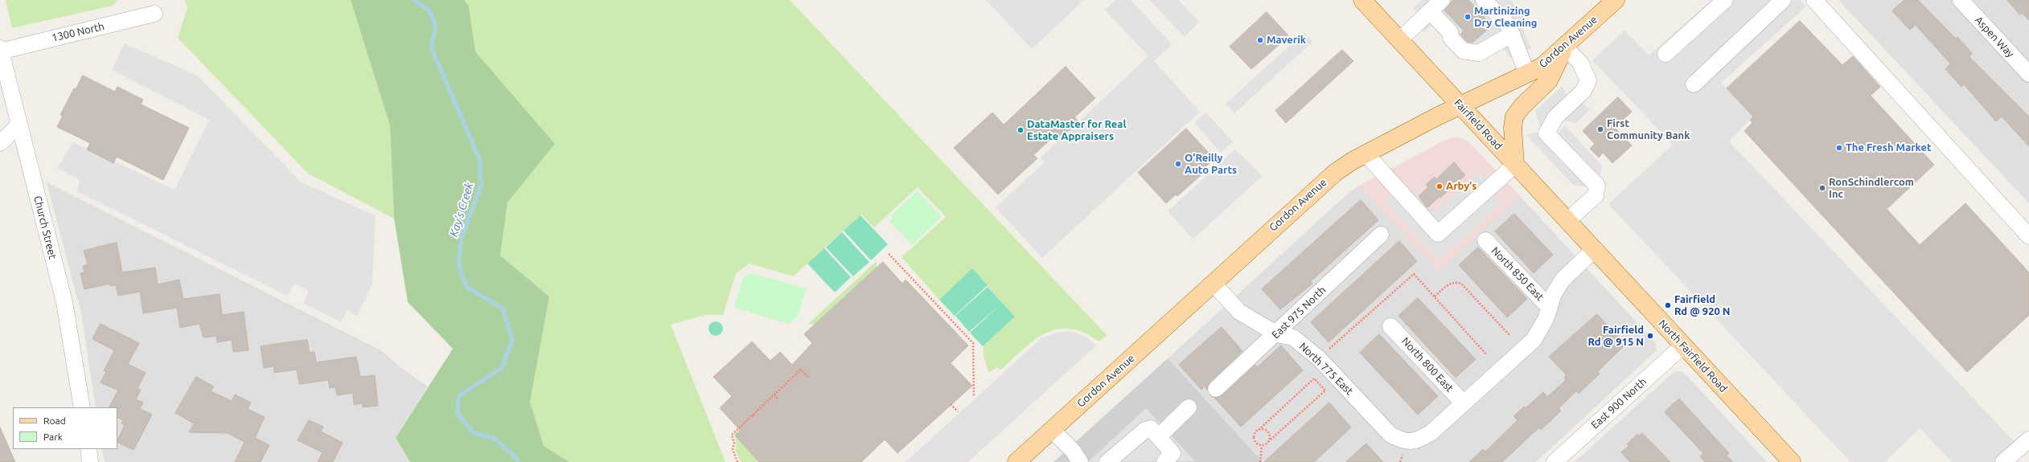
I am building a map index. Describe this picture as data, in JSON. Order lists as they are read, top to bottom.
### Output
{
  "streets": {
    "main road": ["Gordon Avenue", "Fairfield Road", "North Fairfield Road"],
    "street": [
      "1300 North",
      "Aspen Way",
      "Church Street",
      "North 850 East",
      "East 975 North",
      "North 800 East",
      "North 775 East",
      "East 900 North"
    ]
  },
  "crossings": [
    ["1300 North", "Church Street"],
    ["Gordon Avenue", "Fairfield Road"],
    ["Gordon Avenue", "North 775 East"],
    ["Fairfield Road", "North Fairfield Road"],
    ["East 975 North", "North 775 East"],
    ["North Fairfield Road", "East 900 North"]
  ],
  "water": ["Kay's Creek"],
  "places": [
    "Martinizing Dry Cleaning",
    "Maverik",
    "First Community Bank",
    "DataMaster for Real Estate Appraisers",
    "The Fresh Market",
    "O'Reilly Auto Parts",
    "Arby's",
    "RonSchindlercom Inc",
    "Fairfield Rd @ 920 N",
    "Fairfield Rd @ 915 N"
  ],
  "legend": ["Road", "Park"]
}
